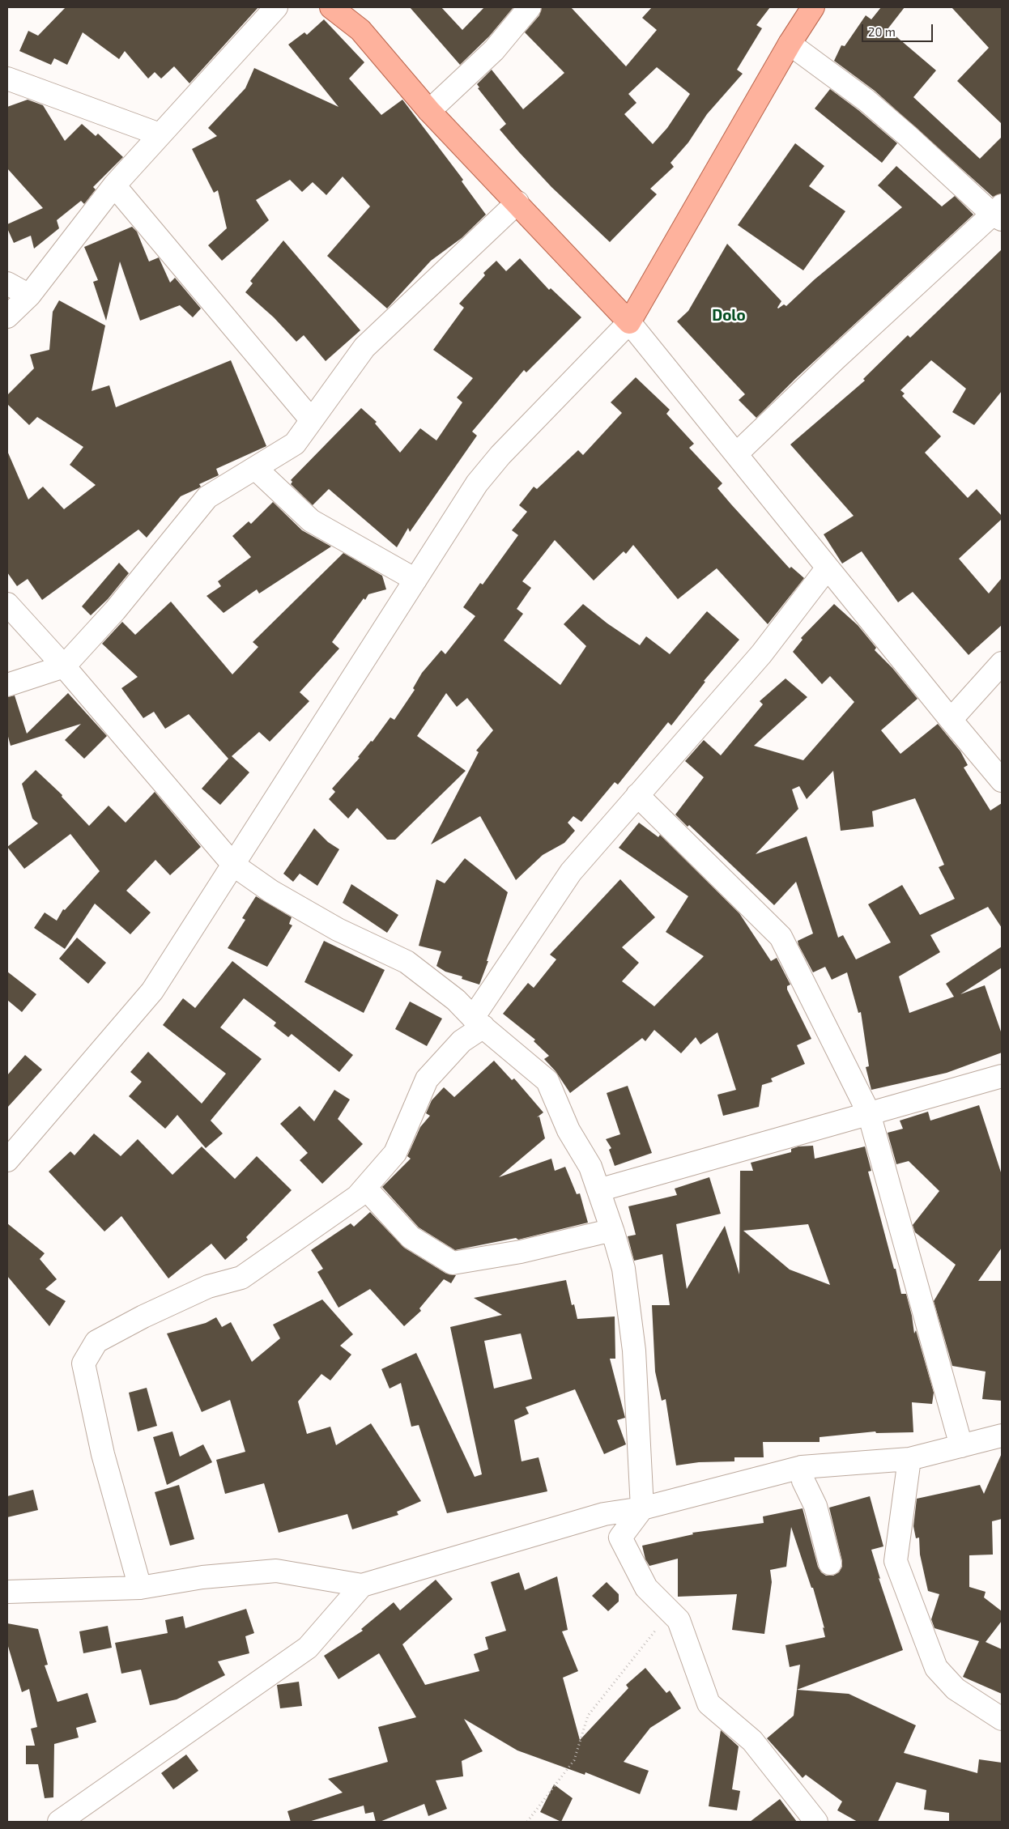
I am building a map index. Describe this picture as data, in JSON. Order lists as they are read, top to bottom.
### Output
{
  "districts": ["Dolo"],
  "scale_bar": "20 m"
}
